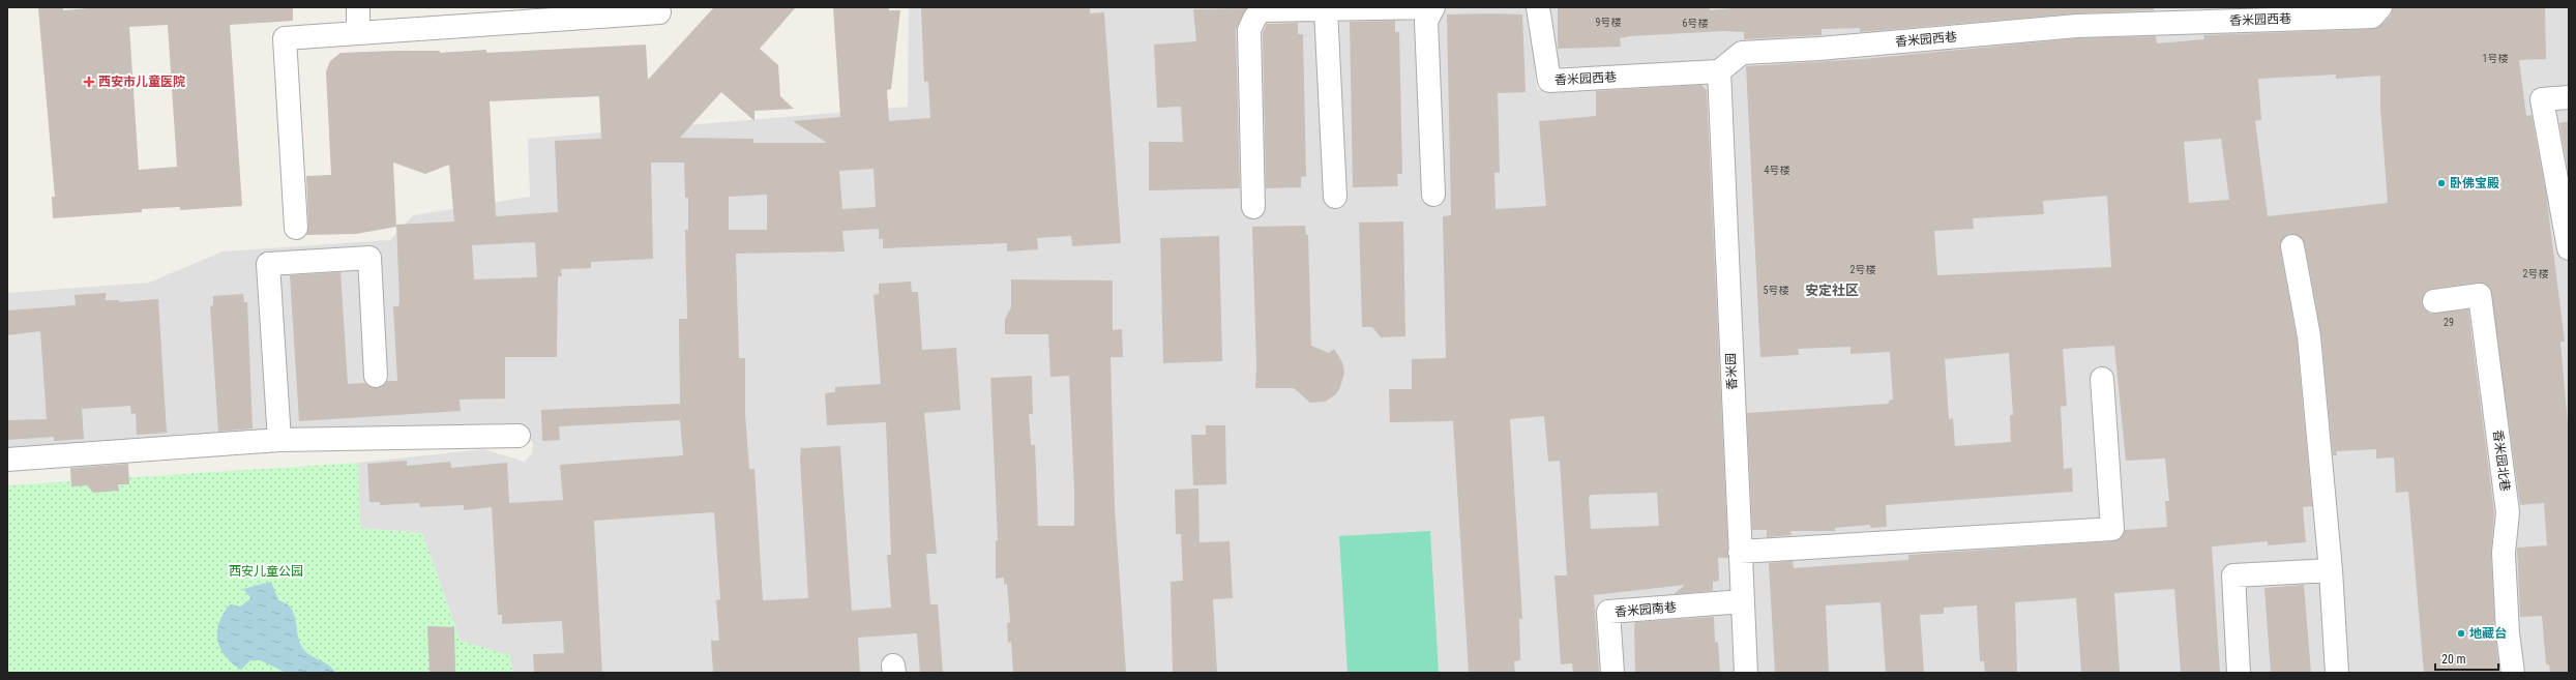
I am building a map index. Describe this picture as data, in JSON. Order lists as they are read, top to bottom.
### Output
{
  "streets": {
    "street": [
      "香米园西巷",
      "香米园",
      "香米园北巷",
      "香米园南巷"
    ]
  },
  "crossings": [
    ["香米园西巷", "香米园"],
    ["香米园", "香米园南巷"]
  ],
  "districts": ["安定社区"],
  "parks": ["西安儿童公园"],
  "places": {
    "health": ["西安市儿童医院"],
    "other": ["卧佛宝殿", "地藏台"]
  },
  "house_numbers": [
    "9号楼",
    "6号楼",
    "1号楼",
    "4号楼",
    "2号楼",
    "2号楼",
    "5号楼",
    "29"
  ],
  "scale_bar": "20 m"
}
